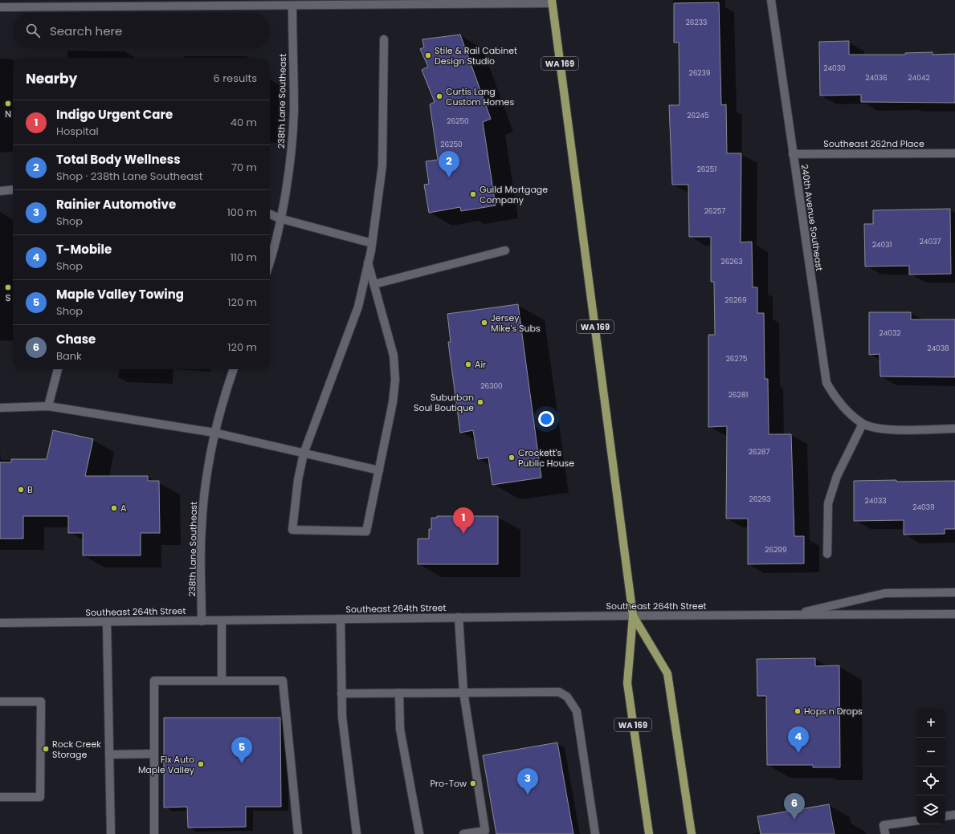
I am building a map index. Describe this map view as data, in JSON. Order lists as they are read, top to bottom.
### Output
{
  "streets": {
    "main road": ["WA 169"],
    "street": [
      "238th Lane Southeast",
      "Southeast 262nd Place",
      "240th Avenue Southeast",
      "Southeast 264th Street"
    ]
  },
  "crossings": [
    ["WA 169", "Southeast 264th Street"],
    ["238th Lane Southeast", "Southeast 264th Street"],
    ["Southeast 262nd Place", "240th Avenue Southeast"]
  ],
  "places": [
    "Stile & Rail Cabinet Design Studio",
    "Curtis Lang Custom Homes",
    "N",
    "Guild Mortgage Company",
    "S",
    "Jersey Mike's Subs",
    "Air",
    "Suburban Soul Boutique",
    "Crockett's Public House",
    "B",
    "A",
    "Hops n Drops",
    "Rock Creek Storage",
    "Fix Auto Maple Valley",
    "Pro-Tow"
  ],
  "house_numbers": [
    "26233",
    "24030",
    "26239",
    "24036",
    "24042",
    "26245",
    "26250",
    "26250",
    "26251",
    "26257",
    "24037",
    "24031",
    "26263",
    "26269",
    "24032",
    "24038",
    "26275",
    "26300",
    "26281",
    "26287",
    "26293",
    "24033",
    "24039",
    "26299"
  ],
  "page": {
    "search": "Search here",
    "heading": ["Nearby", "6 results"],
    "list": [
      {
        "mark": "1",
        "name": "Indigo Urgent Care",
        "note": "Hospital",
        "value": "40 m"
      },
      {
        "mark": "2",
        "name": "Total Body Wellness",
        "note": "Shop · 238th Lane Southeast",
        "value": "70 m"
      },
      {
        "mark": "3",
        "name": "Rainier Automotive",
        "note": "Shop",
        "value": "100 m"
      },
      {
        "mark": "4",
        "name": "T-Mobile",
        "note": "Shop",
        "value": "110 m"
      },
      {
        "mark": "5",
        "name": "Maple Valley Towing",
        "note": "Shop",
        "value": "120 m"
      },
      {
        "mark": "6",
        "name": "Chase",
        "note": "Bank",
        "value": "120 m"
      }
    ],
    "pins": [
      "2",
      "1",
      "4",
      "5",
      "3",
      "6"
    ],
    "map_buttons": ["+", "−"]
  }
}
